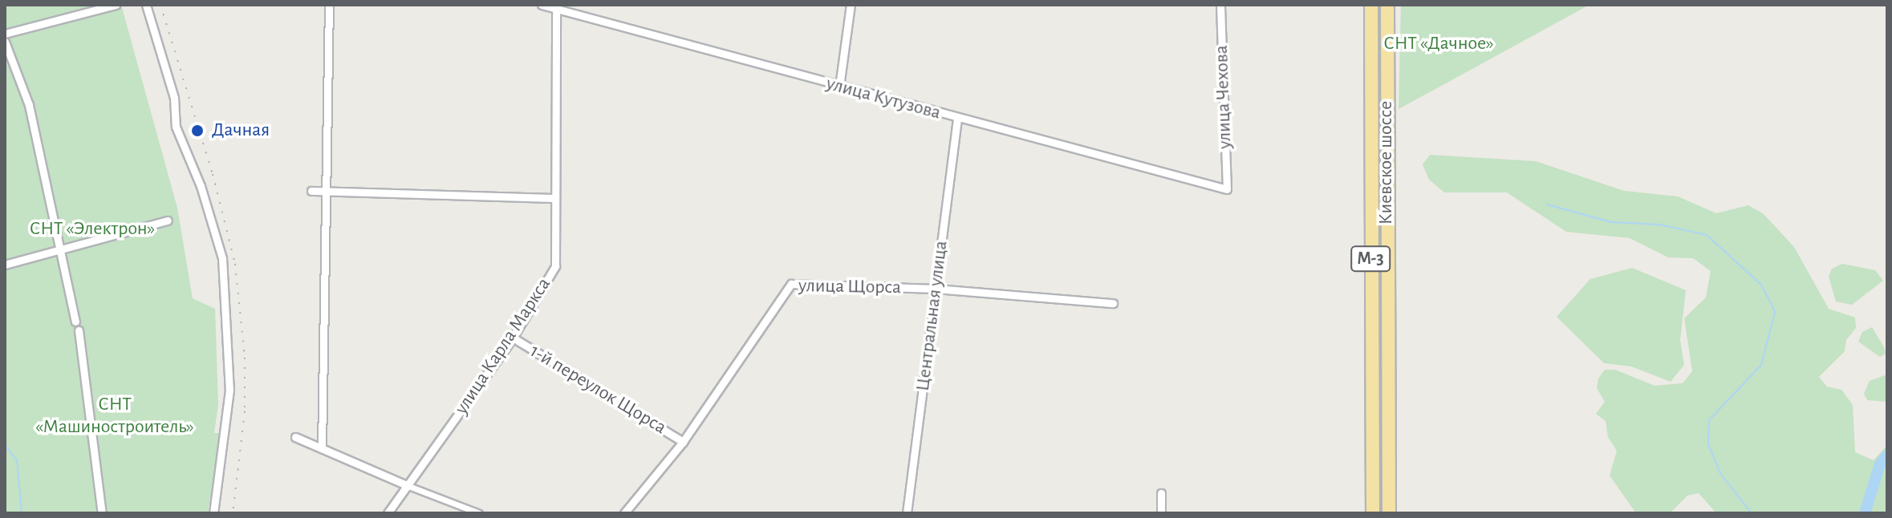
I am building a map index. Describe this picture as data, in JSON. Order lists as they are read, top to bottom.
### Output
{
  "streets": {
    "highway": ["Киевское шоссе", "М-3"],
    "street": [
      "улица Чехова",
      "улица Кутузова",
      "улица Щорса",
      "Центральная улица",
      "улица Карла Маркса",
      "1-й переулок Щорса"
    ]
  },
  "crossings": [
    ["улица Чехова", "улица Кутузова"],
    ["улица Кутузова", "Центральная улица"],
    ["улица Кутузова", "улица Карла Маркса"],
    ["улица Щорса", "Центральная улица"],
    ["улица Щорса", "1-й переулок Щорса"],
    ["улица Карла Маркса", "1-й переулок Щорса"]
  ],
  "parks": ["СНТ «Дачное»", "СНТ «Электрон»", "СНТ «Машиностроитель»"],
  "places": ["Дачная"]
}
